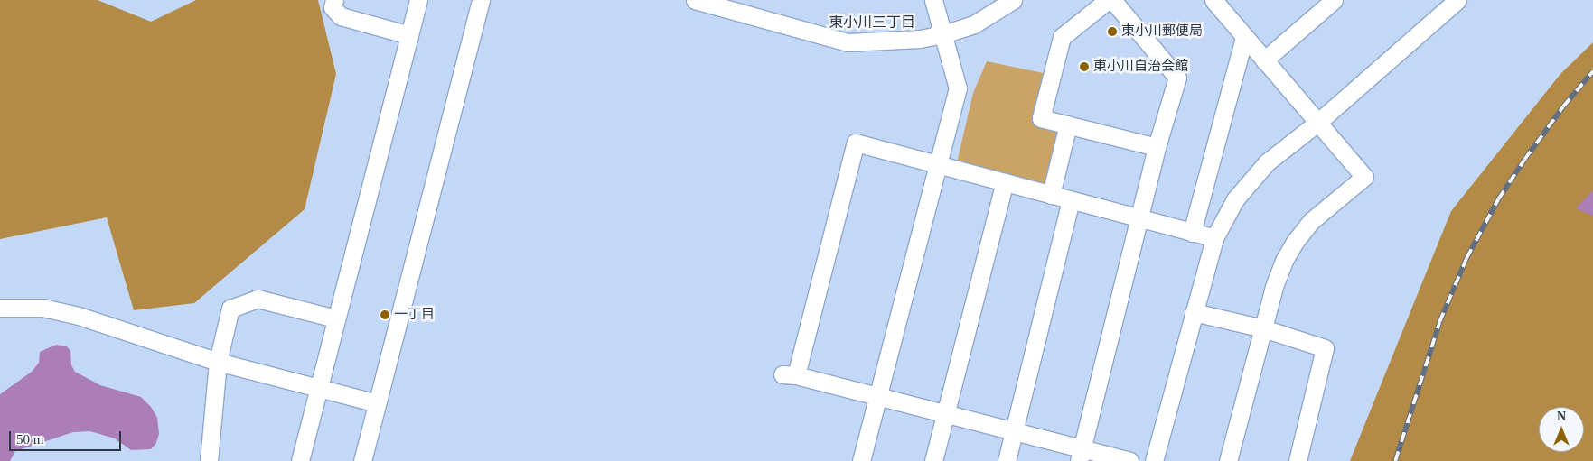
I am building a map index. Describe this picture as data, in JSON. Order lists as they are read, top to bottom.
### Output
{
  "districts": ["東小川三丁目"],
  "places": ["東小川郵便局", "東小川自治会館", "一丁目"],
  "scale_bar": "50 m",
  "north": "top"
}
